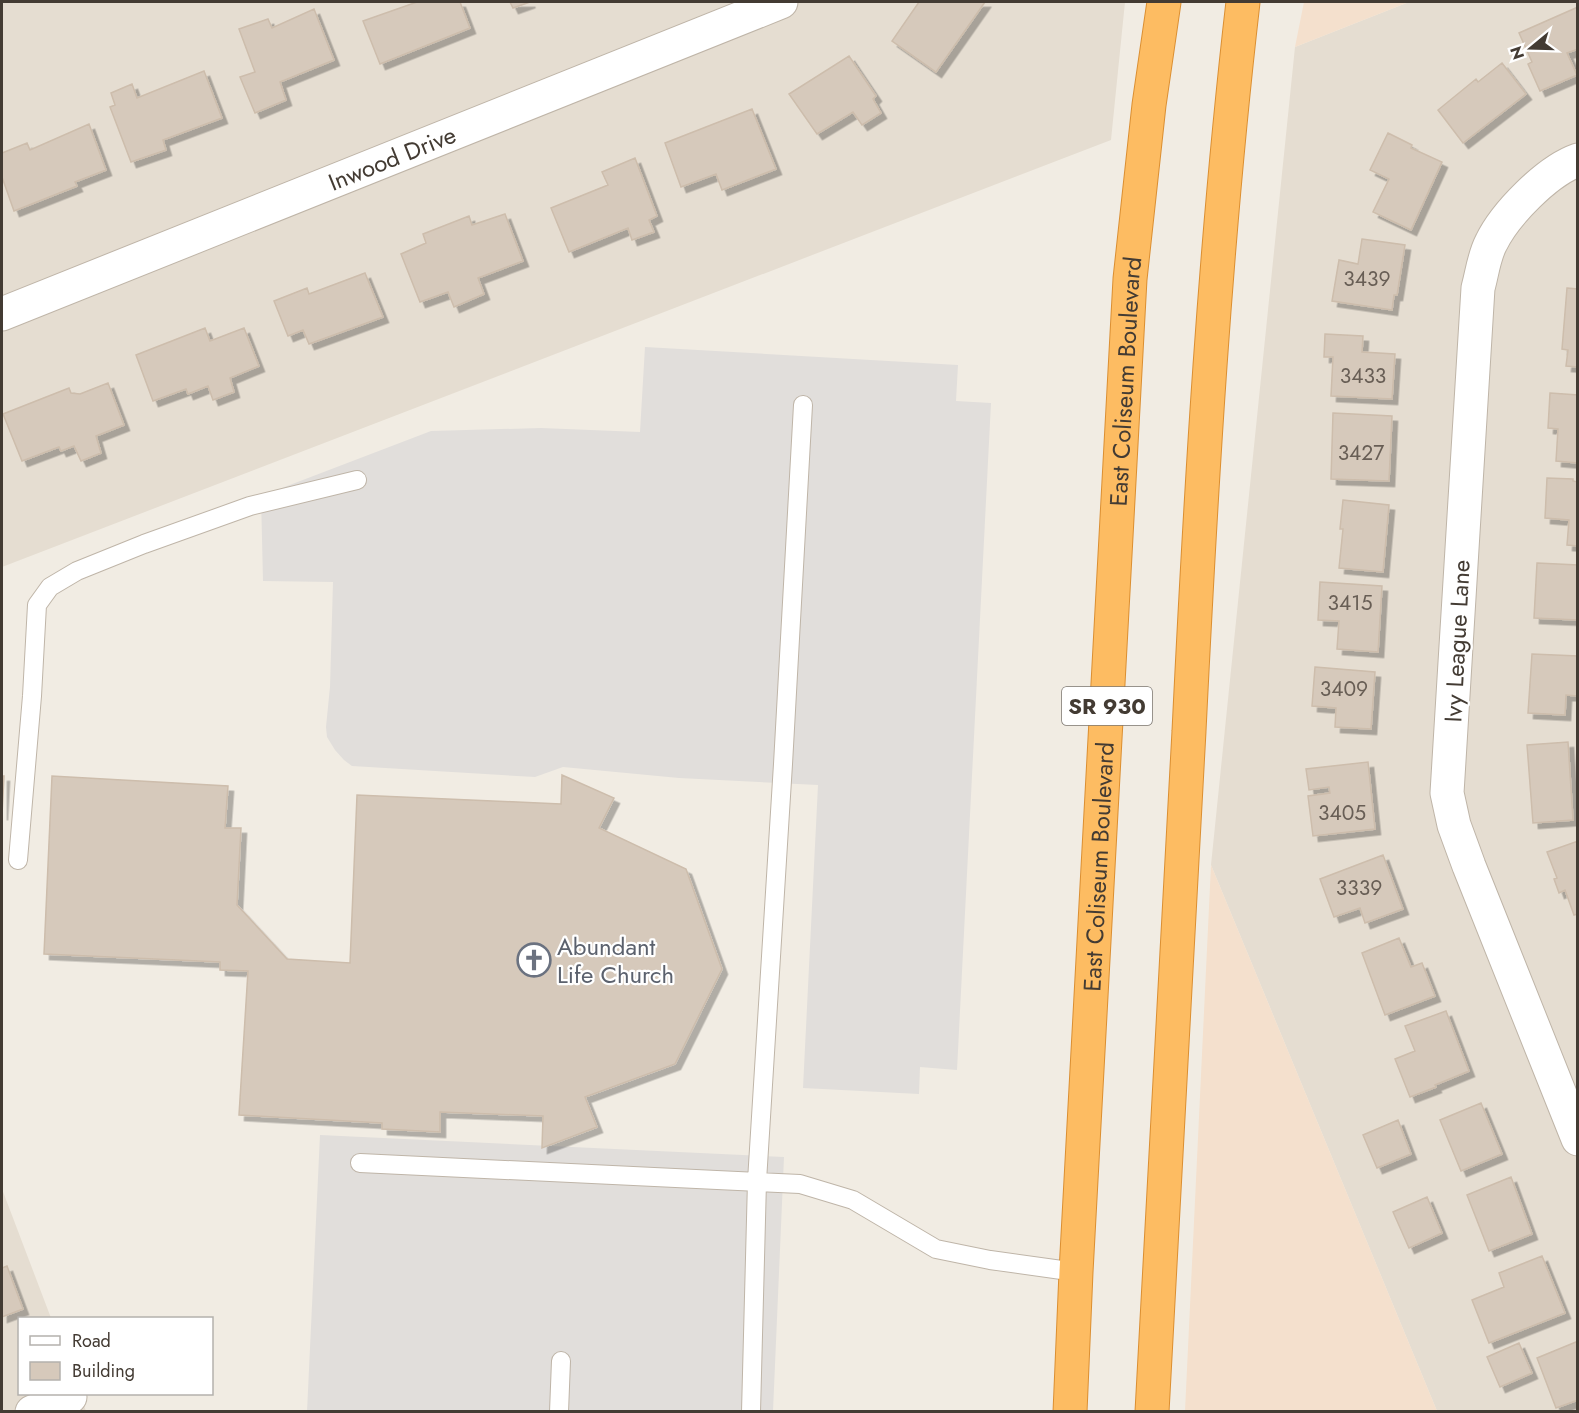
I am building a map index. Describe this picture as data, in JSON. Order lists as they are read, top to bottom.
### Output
{
  "streets": {
    "highway": ["East Coliseum Boulevard", "SR 930"],
    "street": ["Inwood Drive", "Ivy League Lane"]
  },
  "places": {
    "church": ["Abundant Life Church"]
  },
  "house_numbers": [
    "3439",
    "3433",
    "3427",
    "3415",
    "3409",
    "3405",
    "3339"
  ],
  "legend": ["Road", "Building"],
  "north": "left"
}
